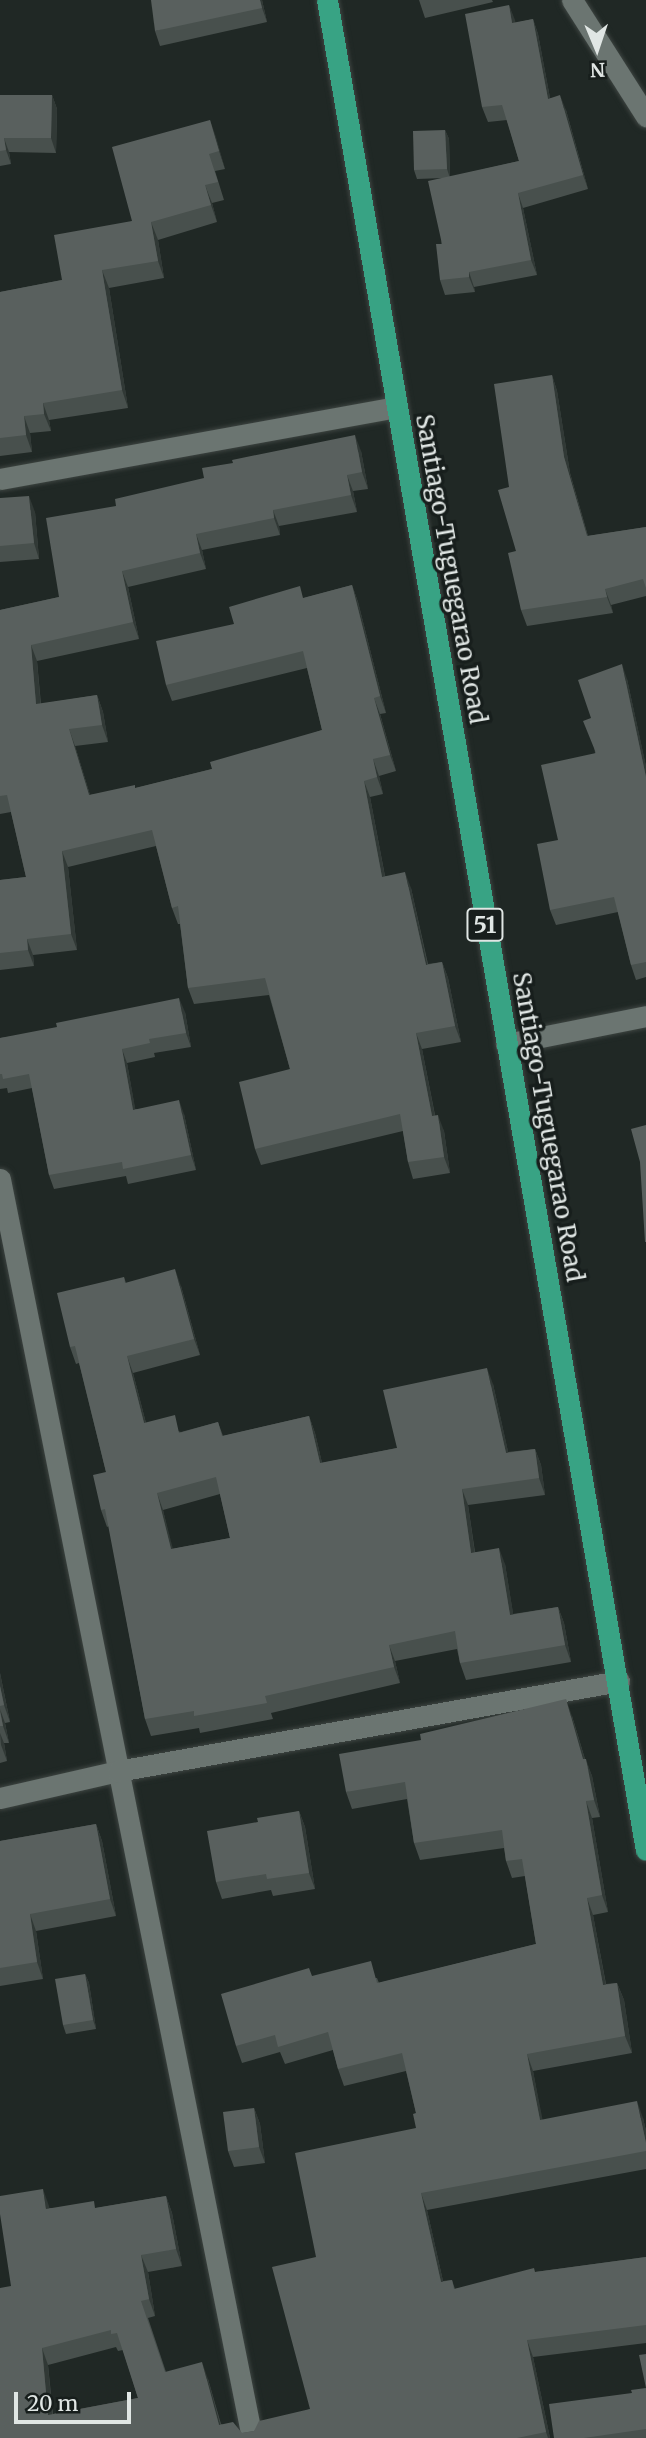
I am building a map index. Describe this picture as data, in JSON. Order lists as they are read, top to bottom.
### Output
{
  "streets": {
    "highway": ["Santiago-Tuguegarao Road", "51"]
  },
  "scale_bar": "20 m",
  "north": "bottom"
}
